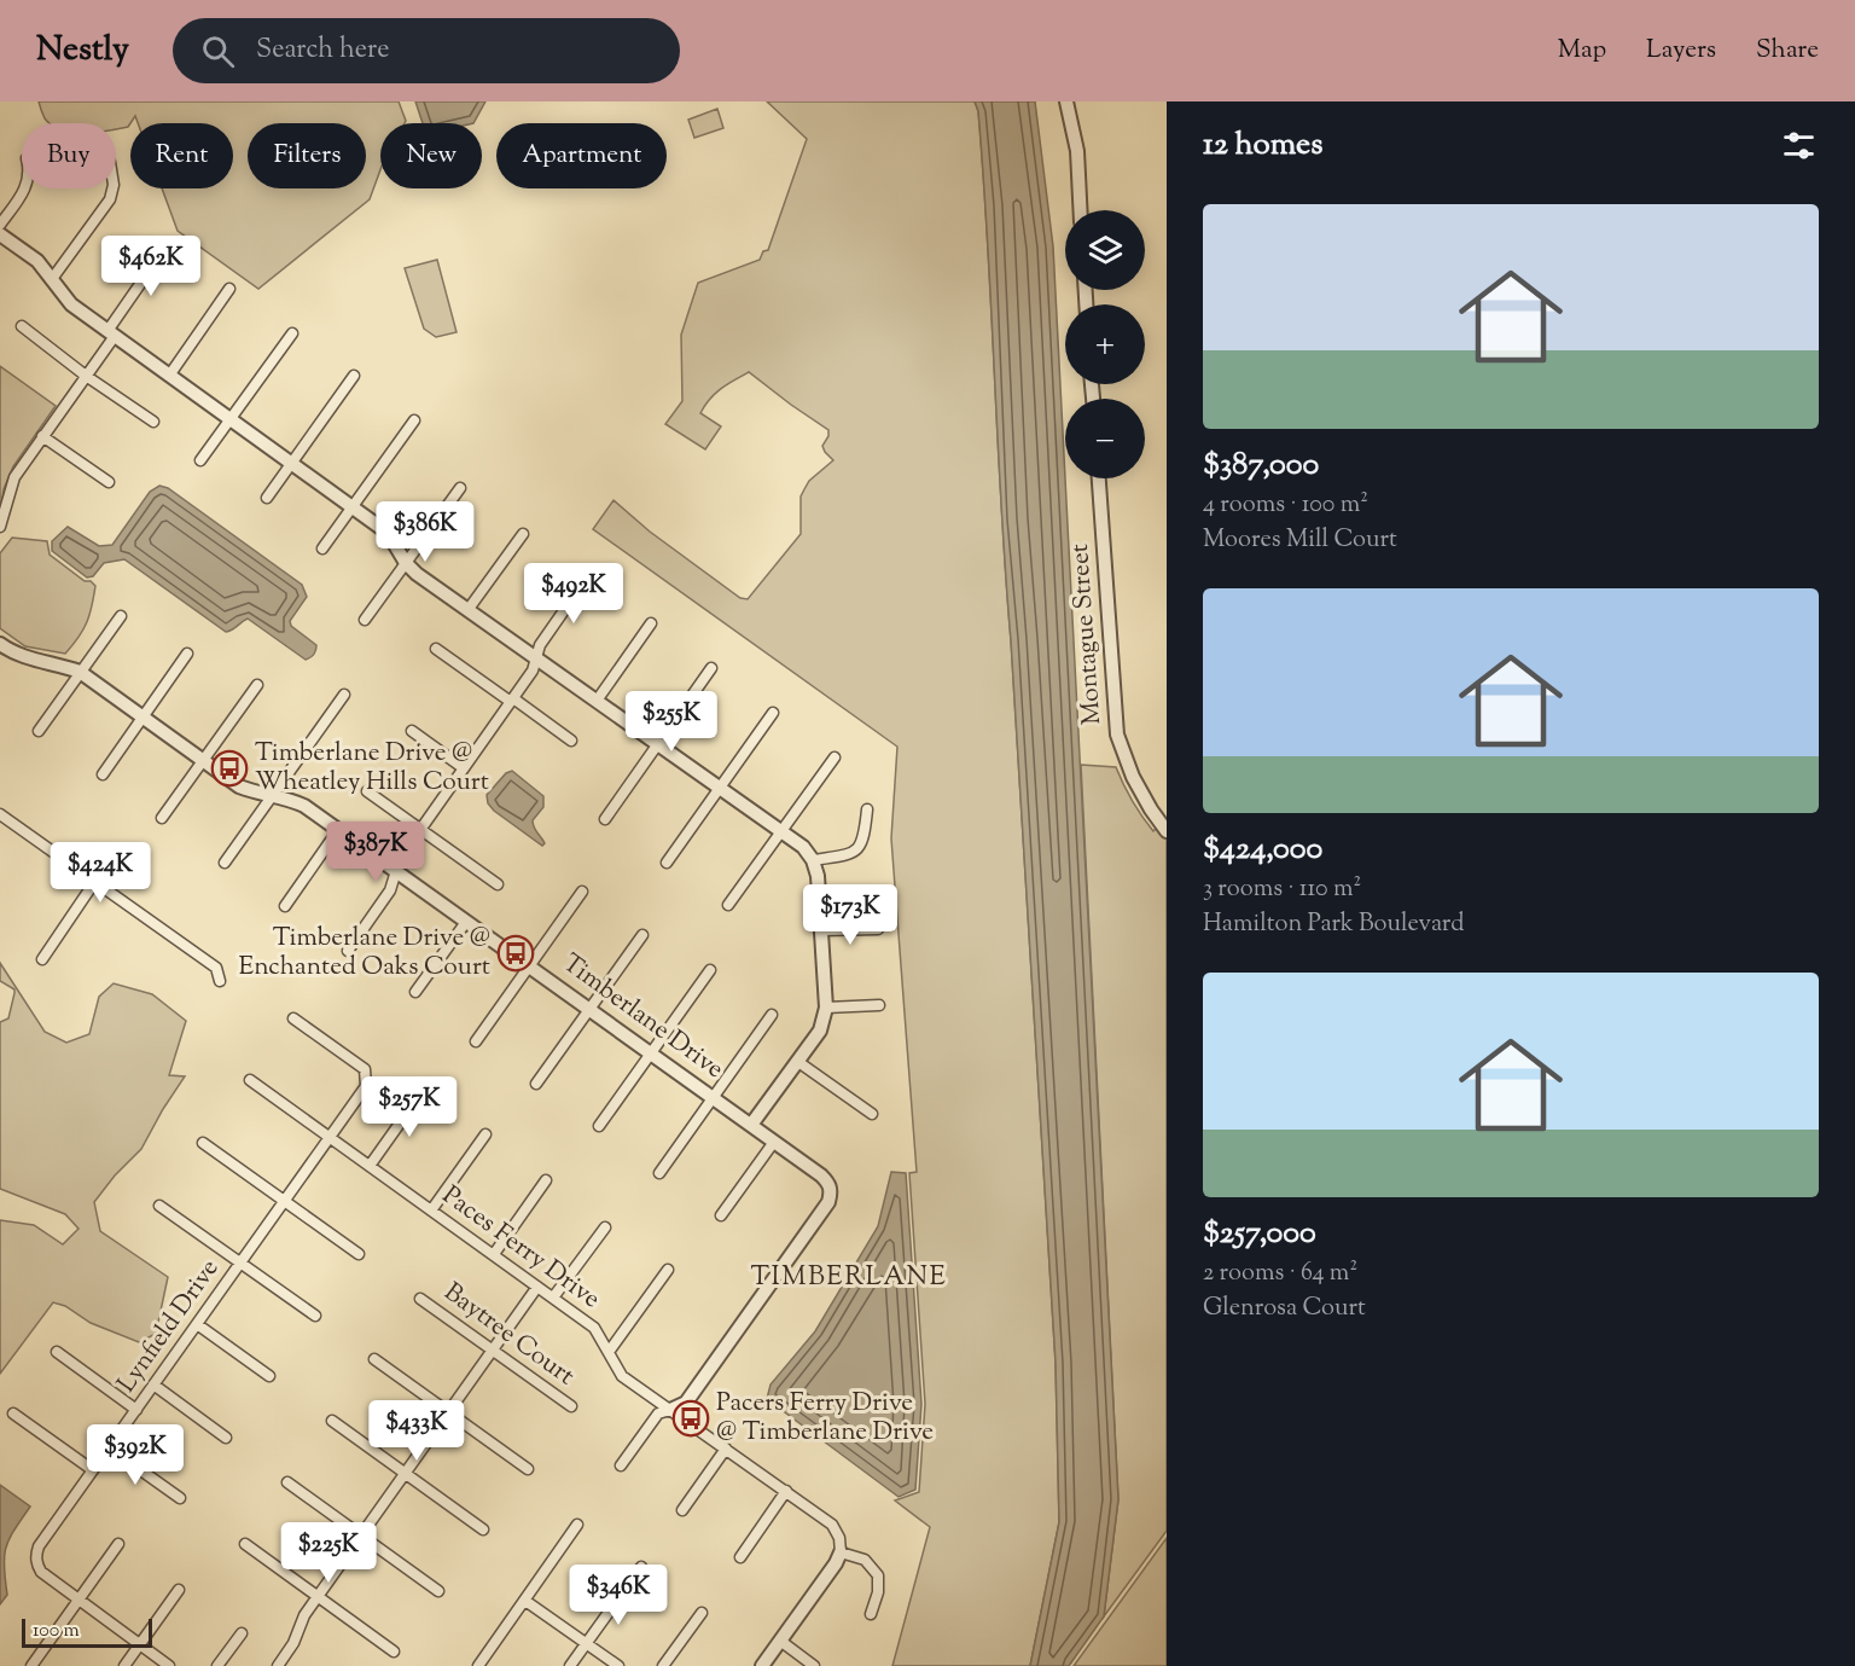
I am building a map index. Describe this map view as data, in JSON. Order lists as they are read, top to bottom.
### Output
{
  "streets": {
    "street": [
      "Montague Street",
      "Timberlane Drive",
      "Paces Ferry Drive",
      "Lynfield Drive",
      "Baytree Court"
    ]
  },
  "crossings": [
    ["Timberlane Drive", "Paces Ferry Drive"],
    ["Paces Ferry Drive", "Lynfield Drive"]
  ],
  "districts": ["TIMBERLANE"],
  "places": {
    "bus stop": ["Timberlane Drive @ Wheatley Hills Court", "Timberlane Drive @ Enchanted Oaks Court", "Pacers Ferry Drive @ Timberlane Drive"]
  },
  "scale_bar": "100 m",
  "page": {
    "header": "Nestly",
    "search": "Search here",
    "nav": ["Map", "Layers", "Share"],
    "heading": "12 homes",
    "chip": [
      "Buy",
      "Rent",
      "Filters",
      "New",
      "Apartment"
    ],
    "list": [
      {
        "name": "$387,000",
        "note": "4 rooms · 100 m² · Moores Mill Court"
      },
      {
        "name": "$424,000",
        "note": "3 rooms · 110 m² · Hamilton Park Boulevard"
      },
      {
        "name": "$257,000",
        "note": "2 rooms · 64 m² · Glenrosa Court"
      }
    ],
    "map_buttons": ["+", "−"],
    "price": [
      "$462K",
      "$386K",
      "$492K",
      "$255K",
      "$387K",
      "$424K",
      "$173K",
      "$257K",
      "$433K",
      "$392K",
      "$225K",
      "$346K"
    ],
    "scale": "100 m"
  }
}
